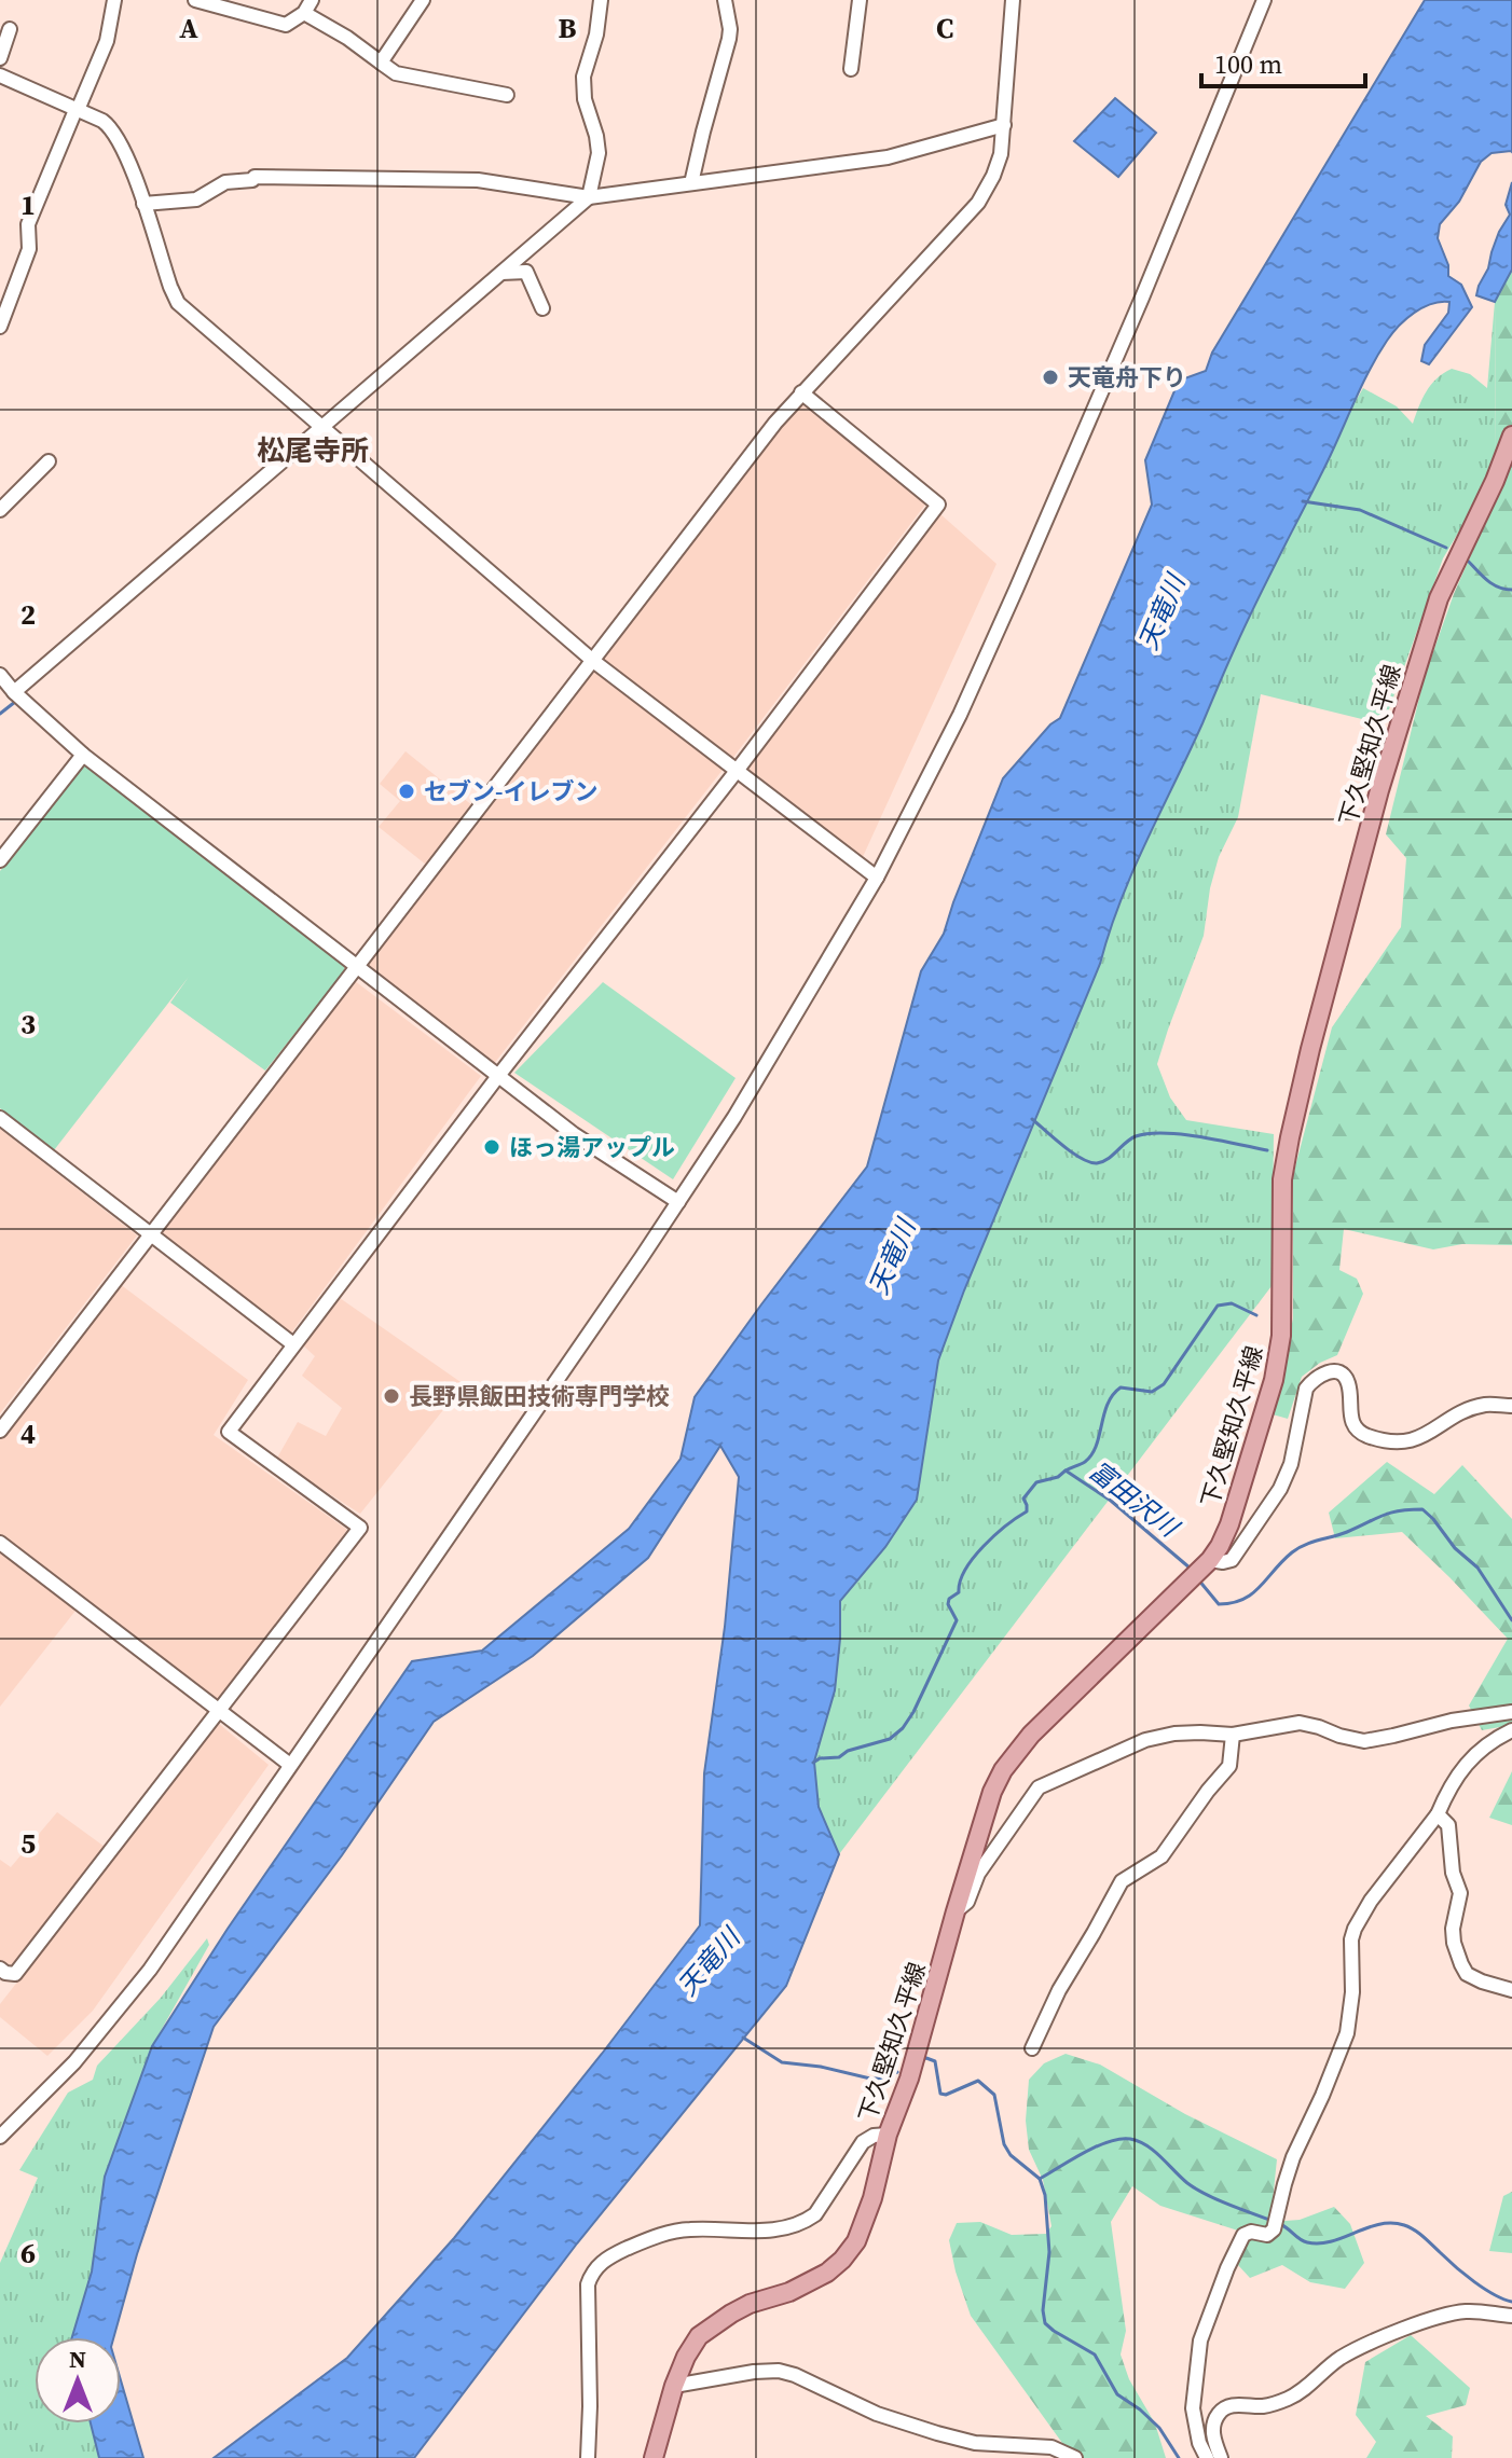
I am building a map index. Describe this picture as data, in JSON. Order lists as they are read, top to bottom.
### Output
{
  "streets": {
    "main road": ["下久堅知久平線"]
  },
  "districts": ["松尾寺所"],
  "water": ["天竜川", "富田沢川"],
  "places": [
    "天竜舟下り",
    "セブン-イレブン",
    "ほっ湯アップル",
    "長野県飯田技術専門学校"
  ],
  "scale_bar": "100 m",
  "north": "top",
  "grid": {
    "columns": ["A", "B", "C"],
    "rows": [
      "1",
      "2",
      "3",
      "4",
      "5",
      "6"
    ]
  }
}
